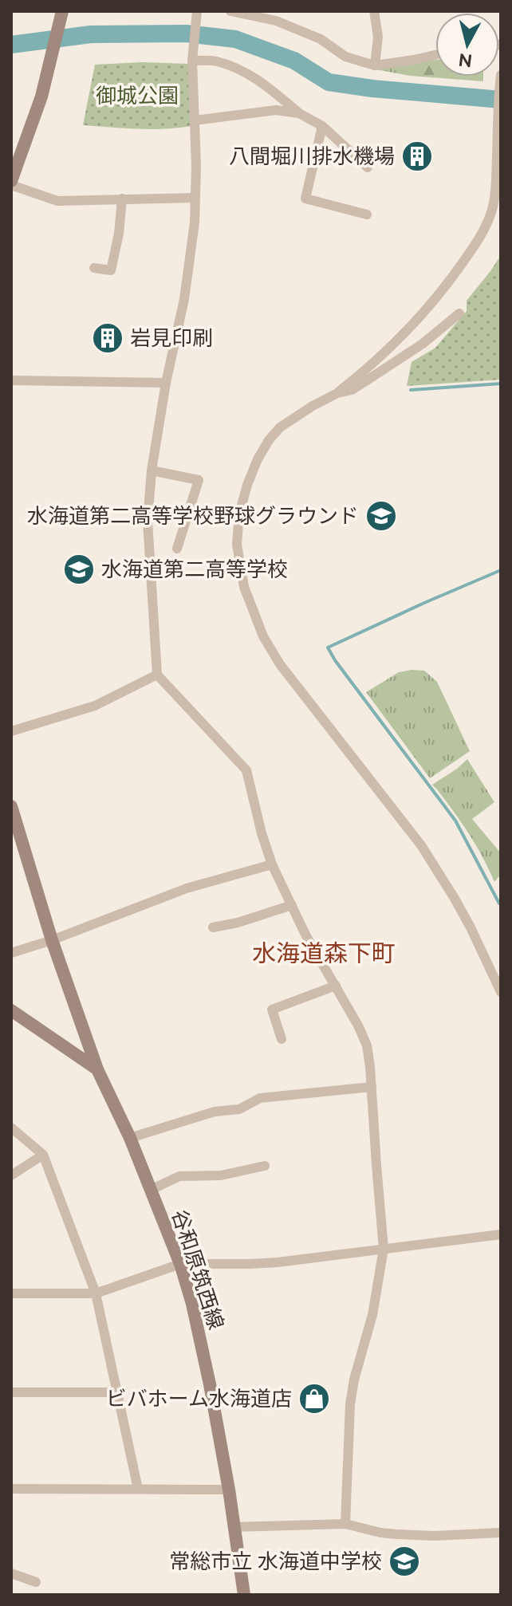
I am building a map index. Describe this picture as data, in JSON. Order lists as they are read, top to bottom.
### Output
{
  "streets": {
    "main road": ["谷和原筑西線"]
  },
  "districts": ["水海道森下町"],
  "parks": ["御城公園"],
  "places": {
    "building": ["八間堀川排水機場", "岩見印刷"],
    "school or university": ["水海道第二高等学校野球グラウンド", "水海道第二高等学校", "常総市立 水海道中学校"],
    "shop": ["ビバホーム水海道店"]
  },
  "north": "bottom"
}
